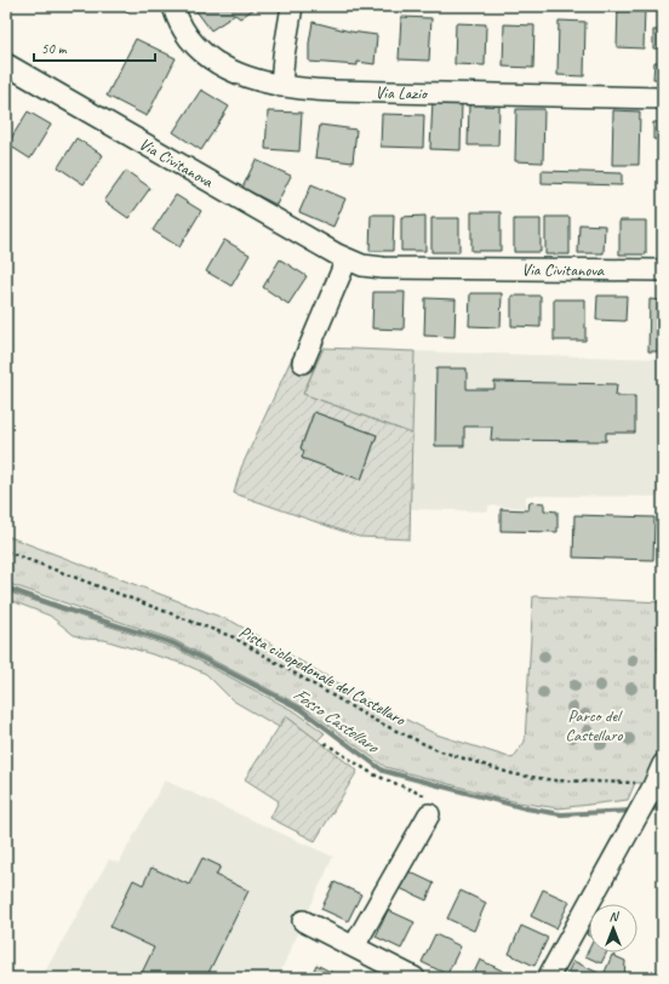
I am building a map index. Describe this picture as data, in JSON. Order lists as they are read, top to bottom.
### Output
{
  "streets": {
    "street": ["Via Lazio", "Via Civitanova"],
    "path": ["Pista ciclopedonale del Castellaro"]
  },
  "water": ["Fosso Castellaro"],
  "parks": ["Parco del Castellaro"],
  "scale_bar": "50 m",
  "north": "top"
}
